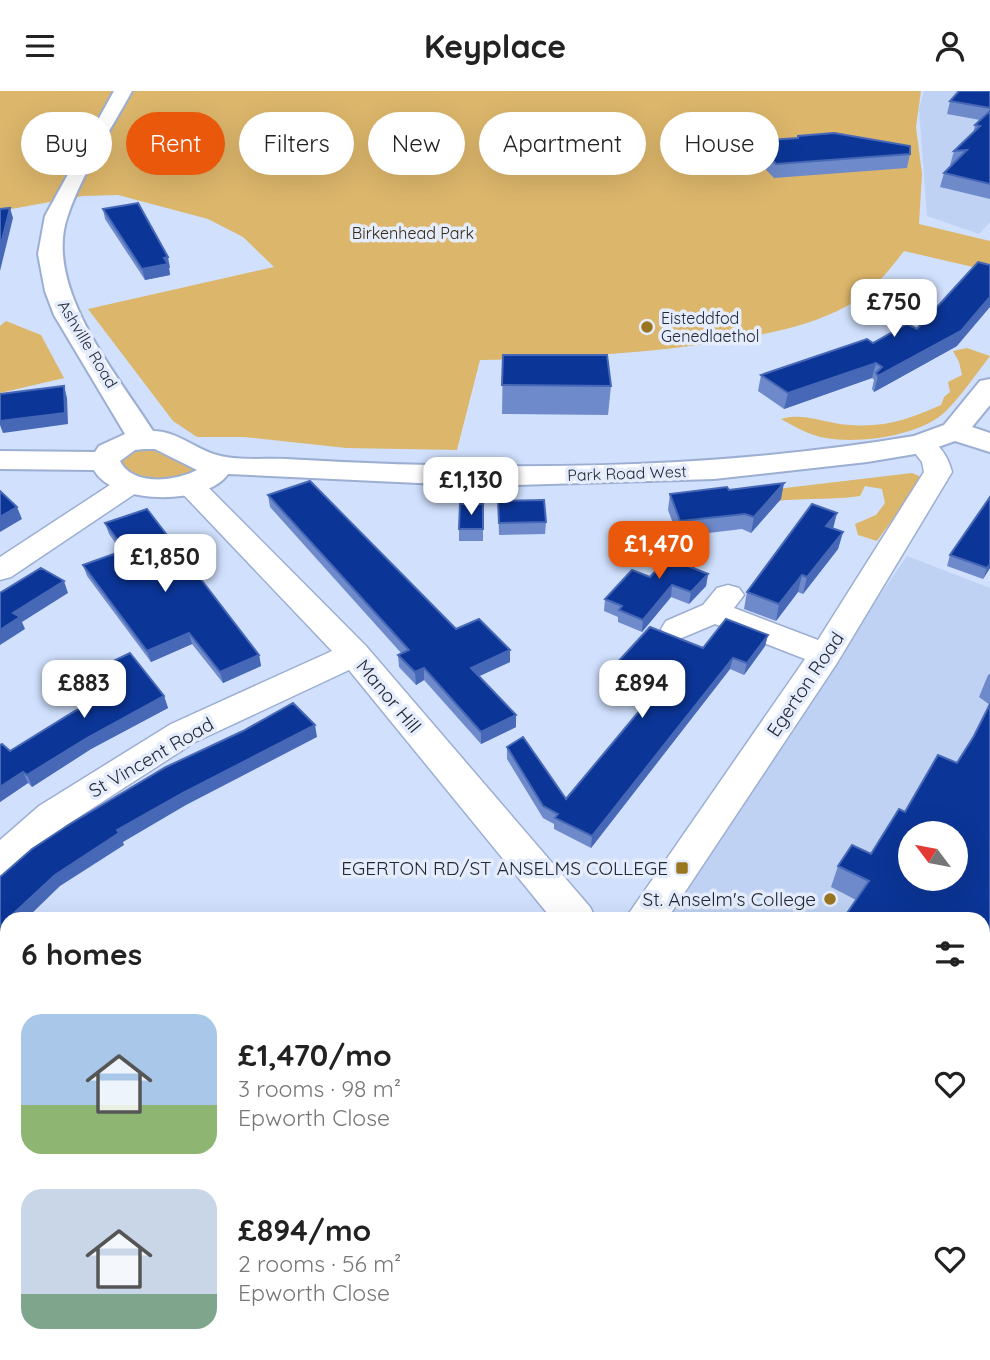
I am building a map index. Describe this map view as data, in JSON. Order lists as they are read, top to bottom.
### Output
{
  "streets": {
    "street": [
      "Ashville Road",
      "Park Road West",
      "Egerton Road",
      "Manor Hill",
      "St Vincent Road"
    ]
  },
  "crossings": [
    ["Park Road West", "Egerton Road"],
    ["Park Road West", "Manor Hill"],
    ["Manor Hill", "St Vincent Road"]
  ],
  "parks": ["Birkenhead Park"],
  "places": {
    "other": ["Eisteddfod Genedlaethol", "St. Anselm's College"],
    "transit": ["EGERTON RD/ST ANSELMS COLLEGE"]
  },
  "north": "top left",
  "page": {
    "header": "Keyplace",
    "chip": [
      "Buy",
      "Rent",
      "Filters",
      "New",
      "Apartment",
      "House"
    ],
    "price": [
      "£750",
      "£1,130",
      "£1,470",
      "£1,850",
      "£883",
      "£894"
    ],
    "heading": "6 homes",
    "list": [
      {
        "name": "£1,470/mo",
        "note": "3 rooms · 98 m² · Epworth Close"
      },
      {
        "name": "£894/mo",
        "note": "2 rooms · 56 m² · Epworth Close"
      }
    ]
  }
}
